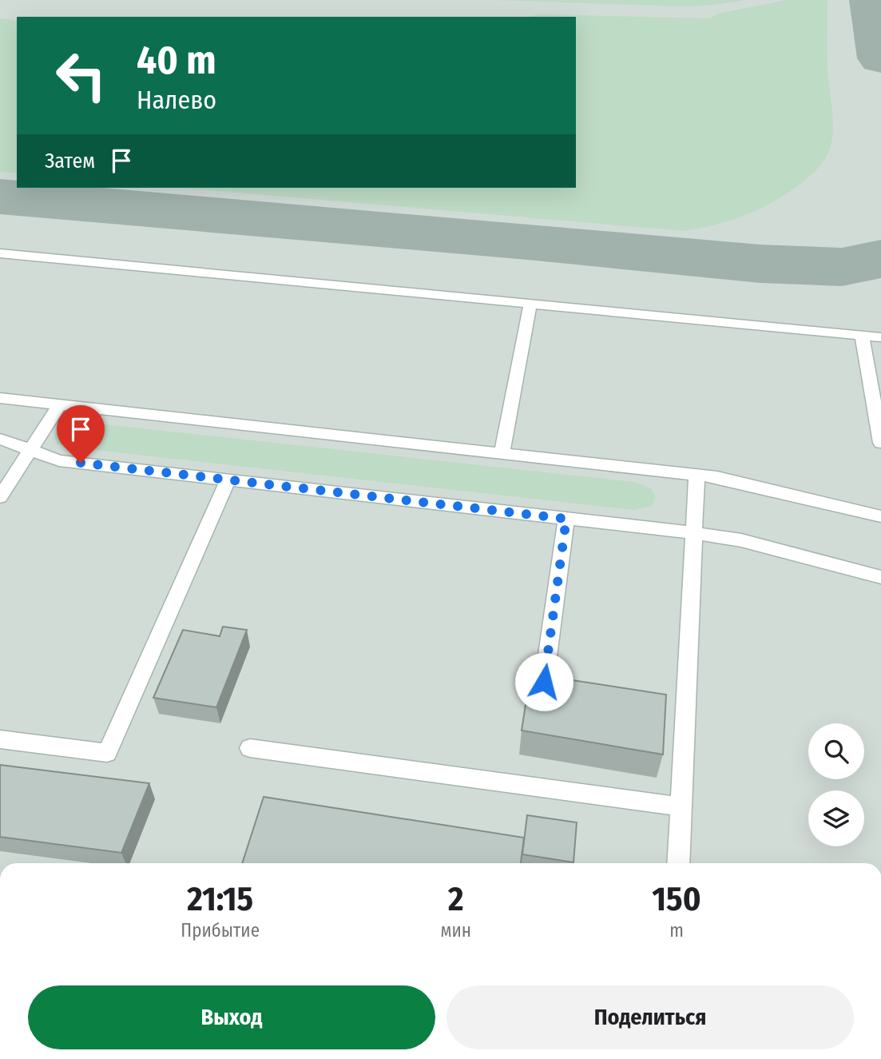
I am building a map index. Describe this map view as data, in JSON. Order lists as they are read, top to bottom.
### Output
{
  "page": {
    "turn": ["40 m", "Налево"],
    "then": "Затем",
    "eta": [
      "21:15",
      "Прибытие",
      "2",
      "мин",
      "150",
      "m"
    ],
    "buttons": ["Выход", "Поделиться"]
  }
}
